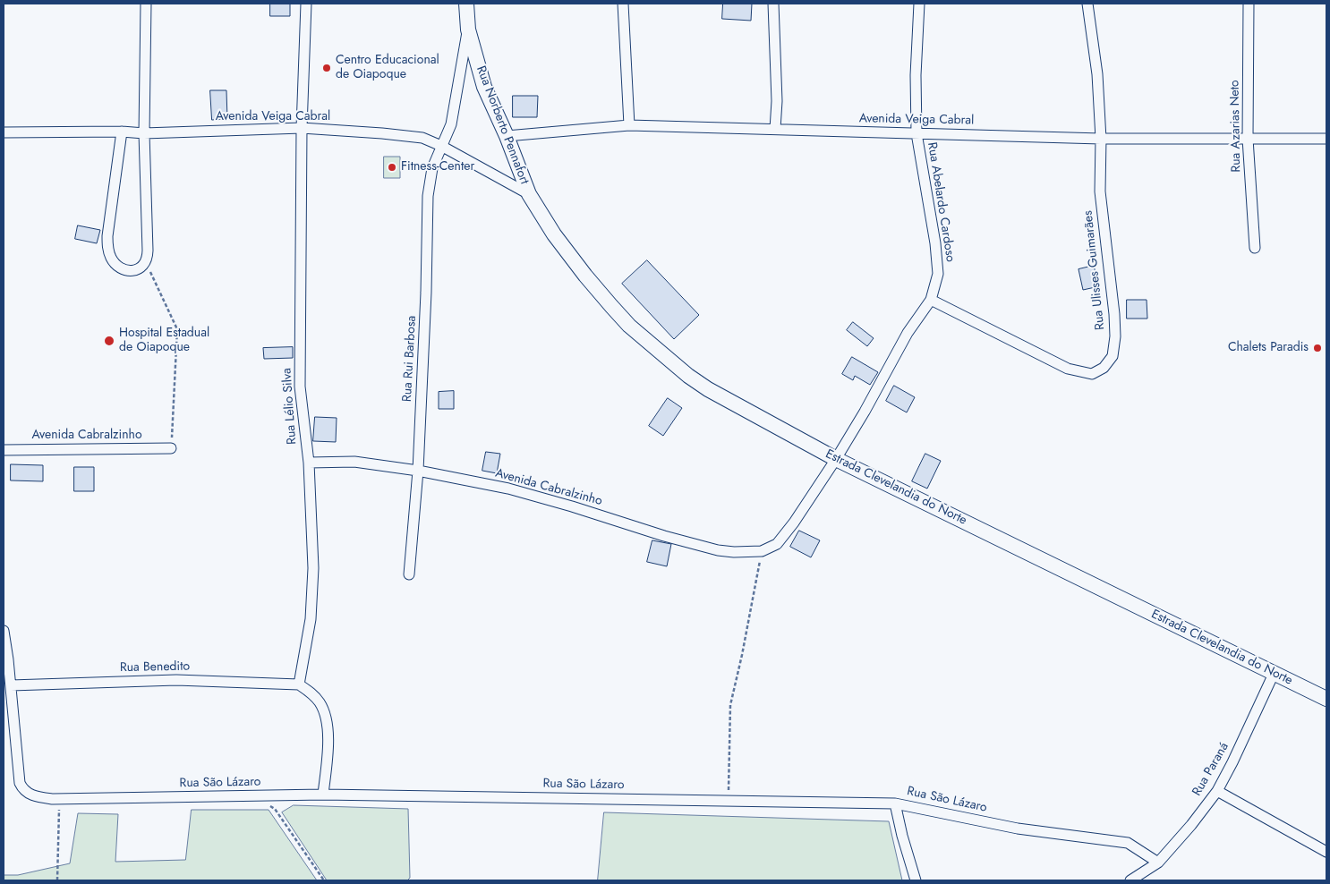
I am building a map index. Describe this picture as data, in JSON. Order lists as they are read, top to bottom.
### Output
{
  "streets": {
    "street": [
      "Avenida Veiga Cabral",
      "Rua Norberto Pennafort",
      "Rua Azarias Neto",
      "Rua Abelardo Cardoso",
      "Rua Ulisses Guimarães",
      "Rua Rui Barbosa",
      "Rua Lélio Silva",
      "Avenida Cabralzinho",
      "Estrada Clevelandia do Norte",
      "Rua Benedito",
      "Rua Paraná",
      "Rua São Lázaro"
    ]
  },
  "crossings": [
    ["Avenida Veiga Cabral", "Rua Norberto Pennafort"],
    ["Avenida Veiga Cabral", "Rua Azarias Neto"],
    ["Avenida Veiga Cabral", "Rua Abelardo Cardoso"],
    ["Avenida Veiga Cabral", "Rua Ulisses Guimarães"],
    ["Avenida Veiga Cabral", "Rua Rui Barbosa"],
    ["Avenida Veiga Cabral", "Rua Lélio Silva"],
    ["Avenida Veiga Cabral", "Estrada Clevelandia do Norte"],
    ["Rua Norberto Pennafort", "Rua Rui Barbosa"],
    ["Rua Norberto Pennafort", "Estrada Clevelandia do Norte"],
    ["Rua Abelardo Cardoso", "Rua Ulisses Guimarães"],
    ["Rua Abelardo Cardoso", "Avenida Cabralzinho"],
    ["Rua Abelardo Cardoso", "Estrada Clevelandia do Norte"],
    ["Rua Rui Barbosa", "Avenida Cabralzinho"],
    ["Rua Lélio Silva", "Avenida Cabralzinho"],
    ["Rua Lélio Silva", "Rua Benedito"],
    ["Estrada Clevelandia do Norte", "Rua Paraná"],
    ["Rua Benedito", "Rua São Lázaro"],
    ["Rua Paraná", "Rua São Lázaro"]
  ],
  "places": [
    "Centro Educacional de Oiapoque",
    "Fitness-Center",
    "Hospital Estadual de Oiapoque",
    "Chalets Paradis"
  ]
}
